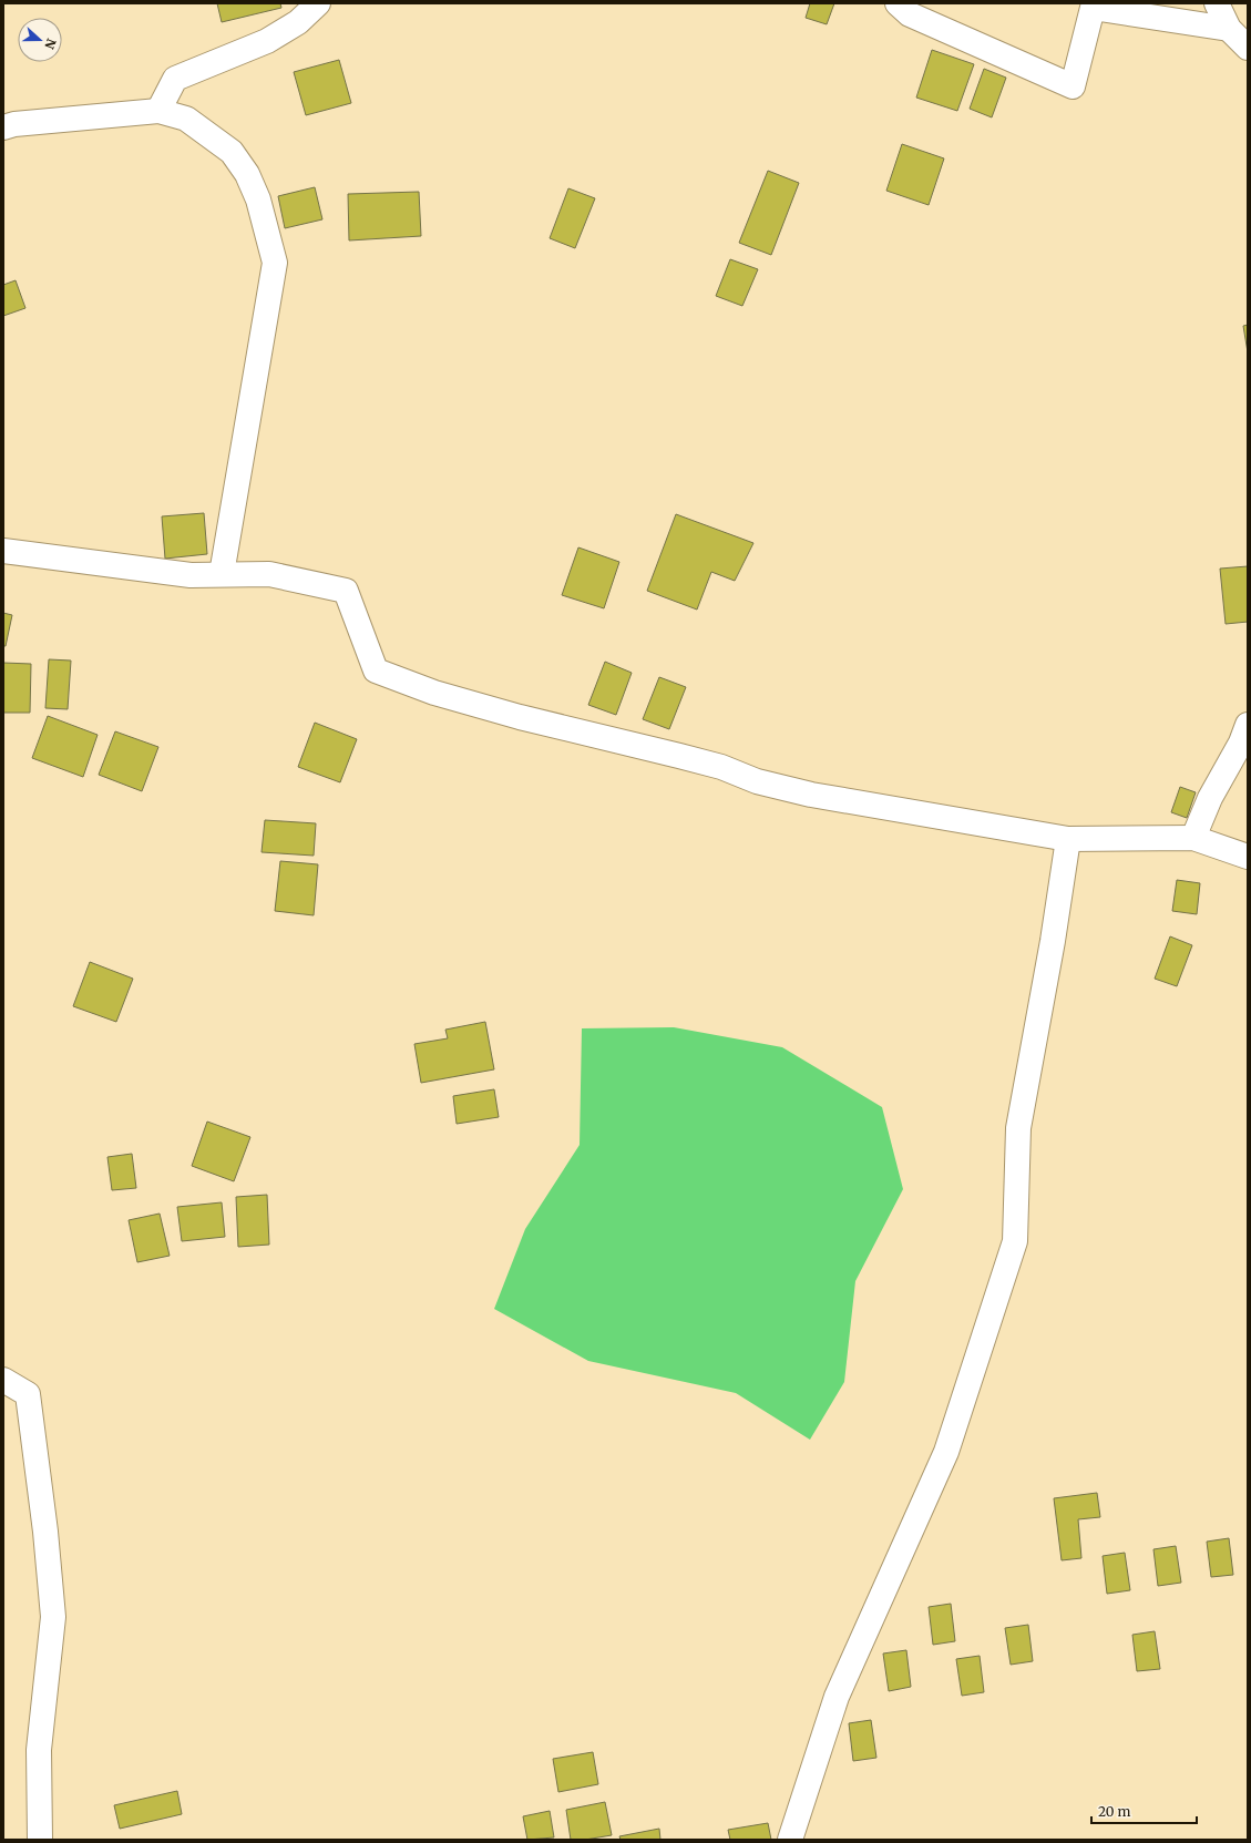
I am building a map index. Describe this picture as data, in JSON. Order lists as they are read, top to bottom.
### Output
{
  "scale_bar": "20 m",
  "north": "right"
}
